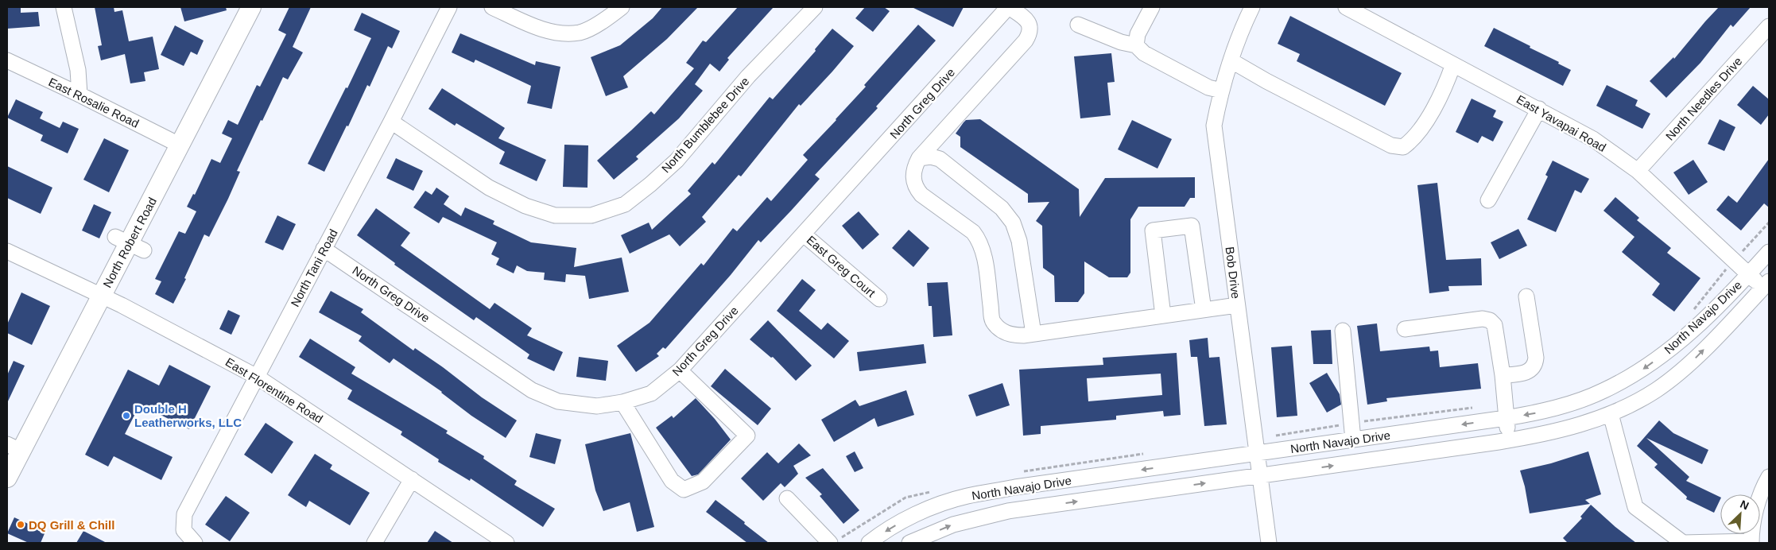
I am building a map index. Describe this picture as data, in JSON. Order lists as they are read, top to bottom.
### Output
{
  "streets": {
    "main road": ["North Robert Road"],
    "street": [
      "North Needles Drive",
      "East Rosalie Road",
      "North Greg Drive",
      "East Yavapai Road",
      "North Bumblebee Drive",
      "East Greg Court",
      "North Tani Road",
      "Bob Drive",
      "North Navajo Drive",
      "East Florentine Road"
    ]
  },
  "crossings": [
    ["North Needles Drive", "East Yavapai Road"],
    ["East Rosalie Road", "North Robert Road"],
    ["North Greg Drive", "East Greg Court"],
    ["North Greg Drive", "North Tani Road"],
    ["East Yavapai Road", "North Navajo Drive"],
    ["North Bumblebee Drive", "North Tani Road"],
    ["North Robert Road", "East Florentine Road"],
    ["North Tani Road", "East Florentine Road"],
    ["Bob Drive", "North Navajo Drive"]
  ],
  "places": ["Double H Leatherworks, LLC", "DQ Grill & Chill"],
  "north": "top right"
}
